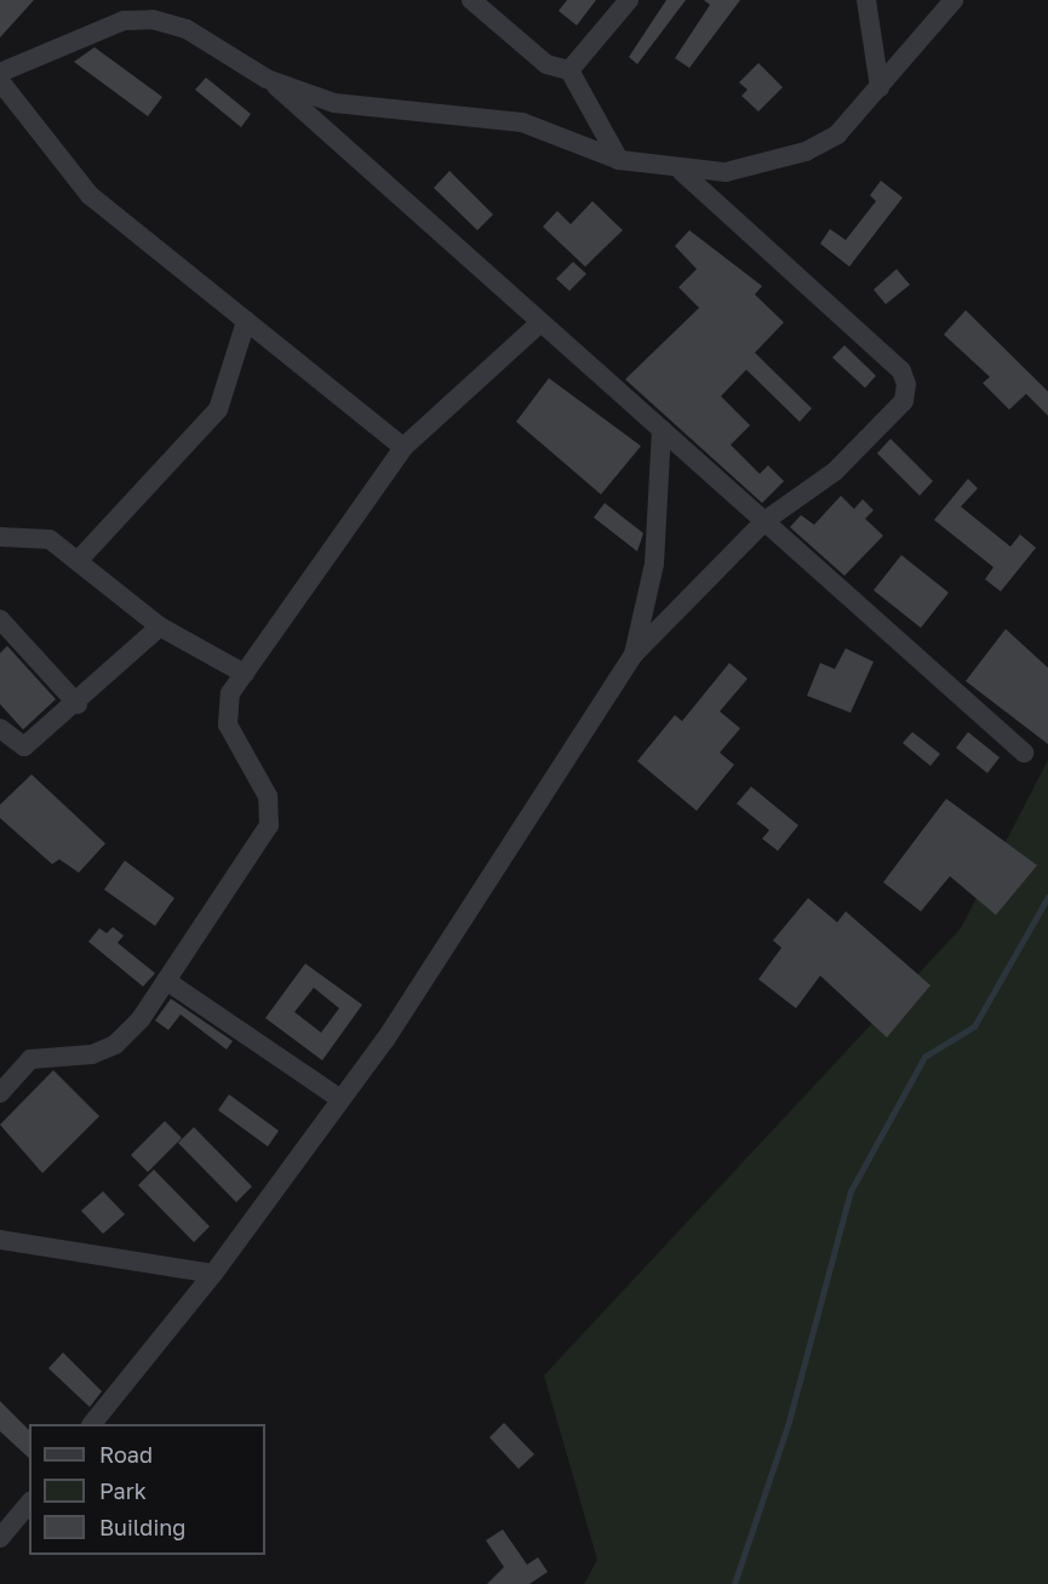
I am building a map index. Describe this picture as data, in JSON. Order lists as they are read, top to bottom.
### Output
{
  "legend": ["Road", "Park", "Building"]
}
